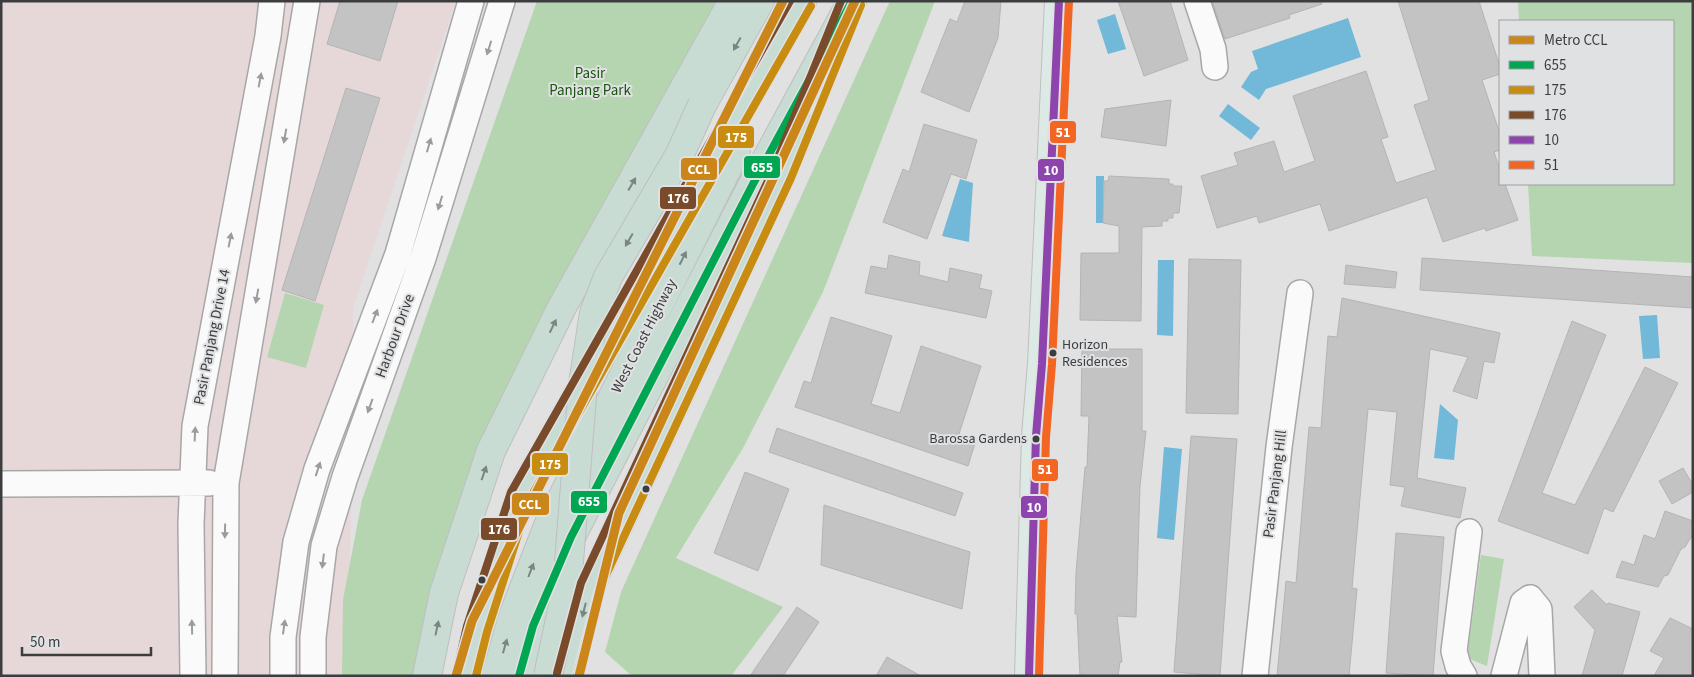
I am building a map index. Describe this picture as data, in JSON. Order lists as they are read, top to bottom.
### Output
{
  "streets": {
    "highway": ["West Coast Highway"],
    "street": ["Harbour Drive", "Pasir Panjang Drive 14", "Pasir Panjang Hill"]
  },
  "parks": ["Pasir Panjang Park"],
  "places": ["Horizon Residences", "Barossa Gardens"],
  "lines": [
    "metro line CCL",
    "transit line 655",
    "transit line 176",
    "transit line 10",
    "transit line 51",
    "transit line 175"
  ],
  "legend": [
    "Metro CCL",
    "655",
    "175",
    "176",
    "10",
    "51"
  ],
  "scale_bar": "50 m"
}
